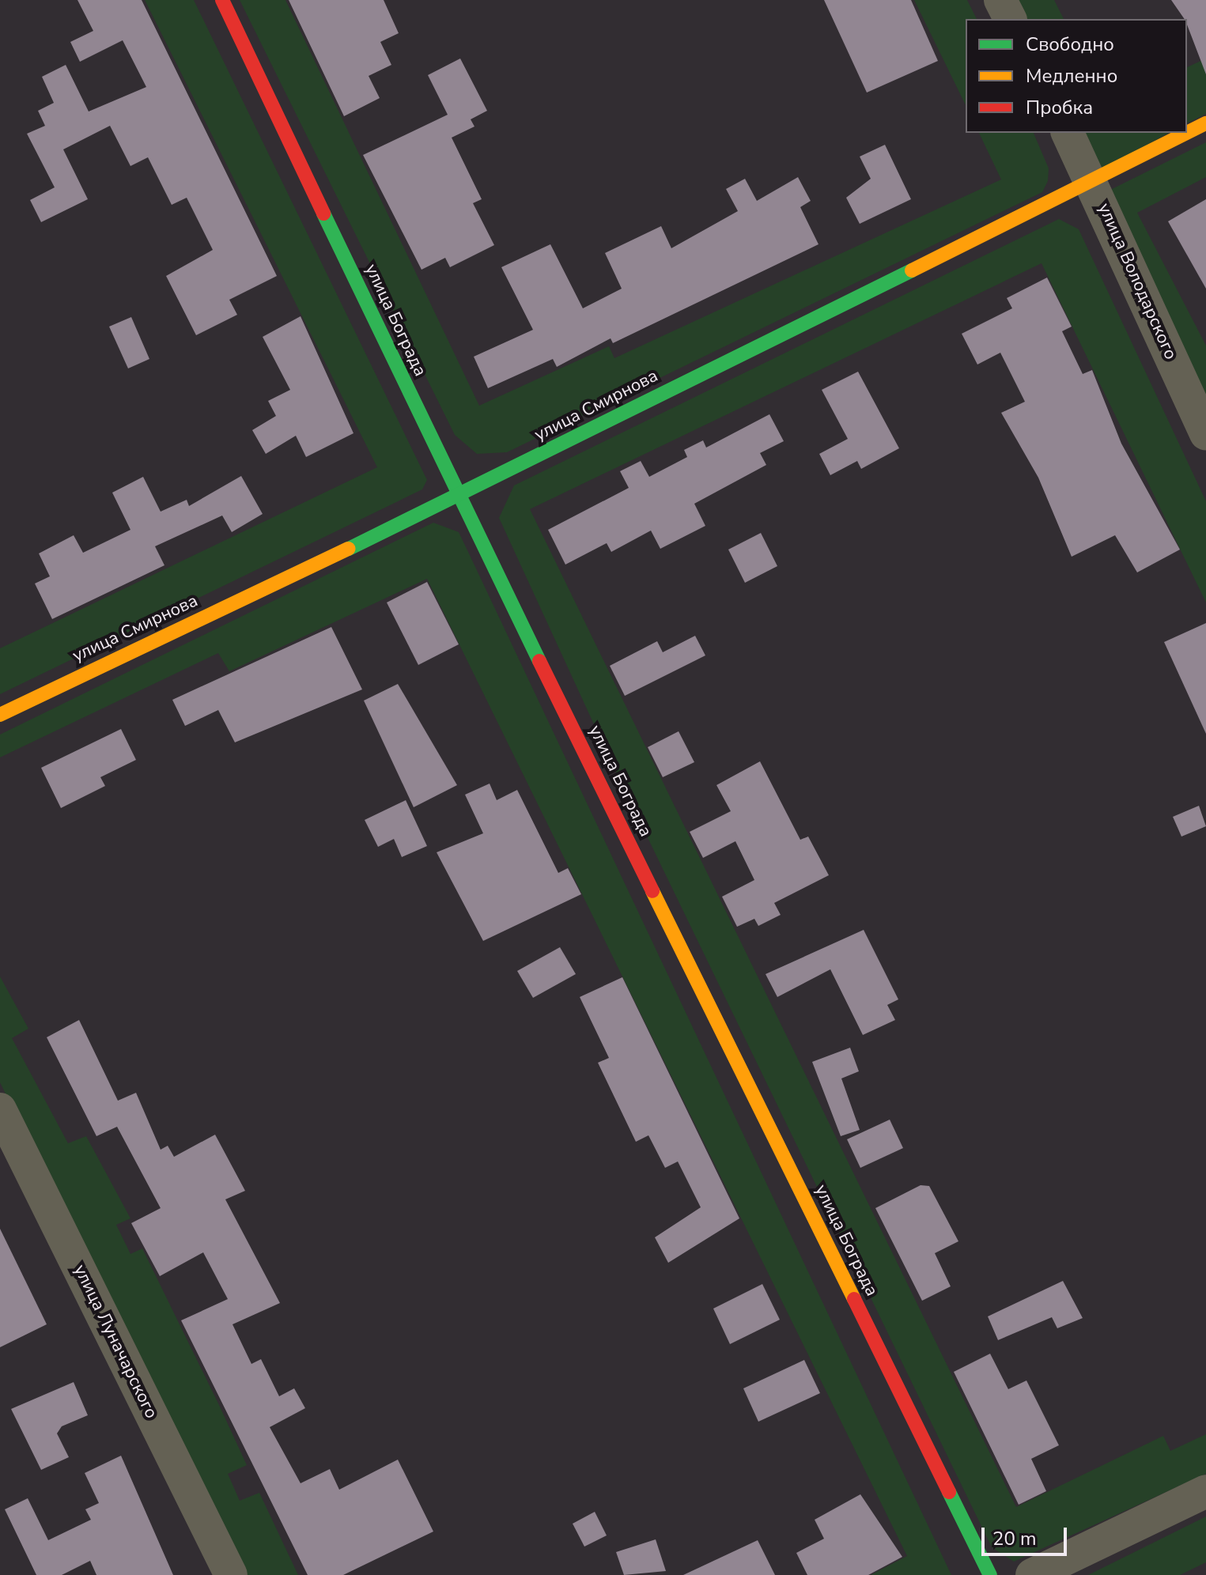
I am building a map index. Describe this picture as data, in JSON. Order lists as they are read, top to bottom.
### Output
{
  "streets": {
    "street": [
      "улица Володарского",
      "улица Бограда",
      "улица Смирнова",
      "улица Луначарского"
    ]
  },
  "crossings": [
    ["улица Володарского", "улица Смирнова"],
    ["улица Бограда", "улица Смирнова"]
  ],
  "legend": ["Свободно", "Медленно", "Пробка"],
  "scale_bar": "20 m"
}
